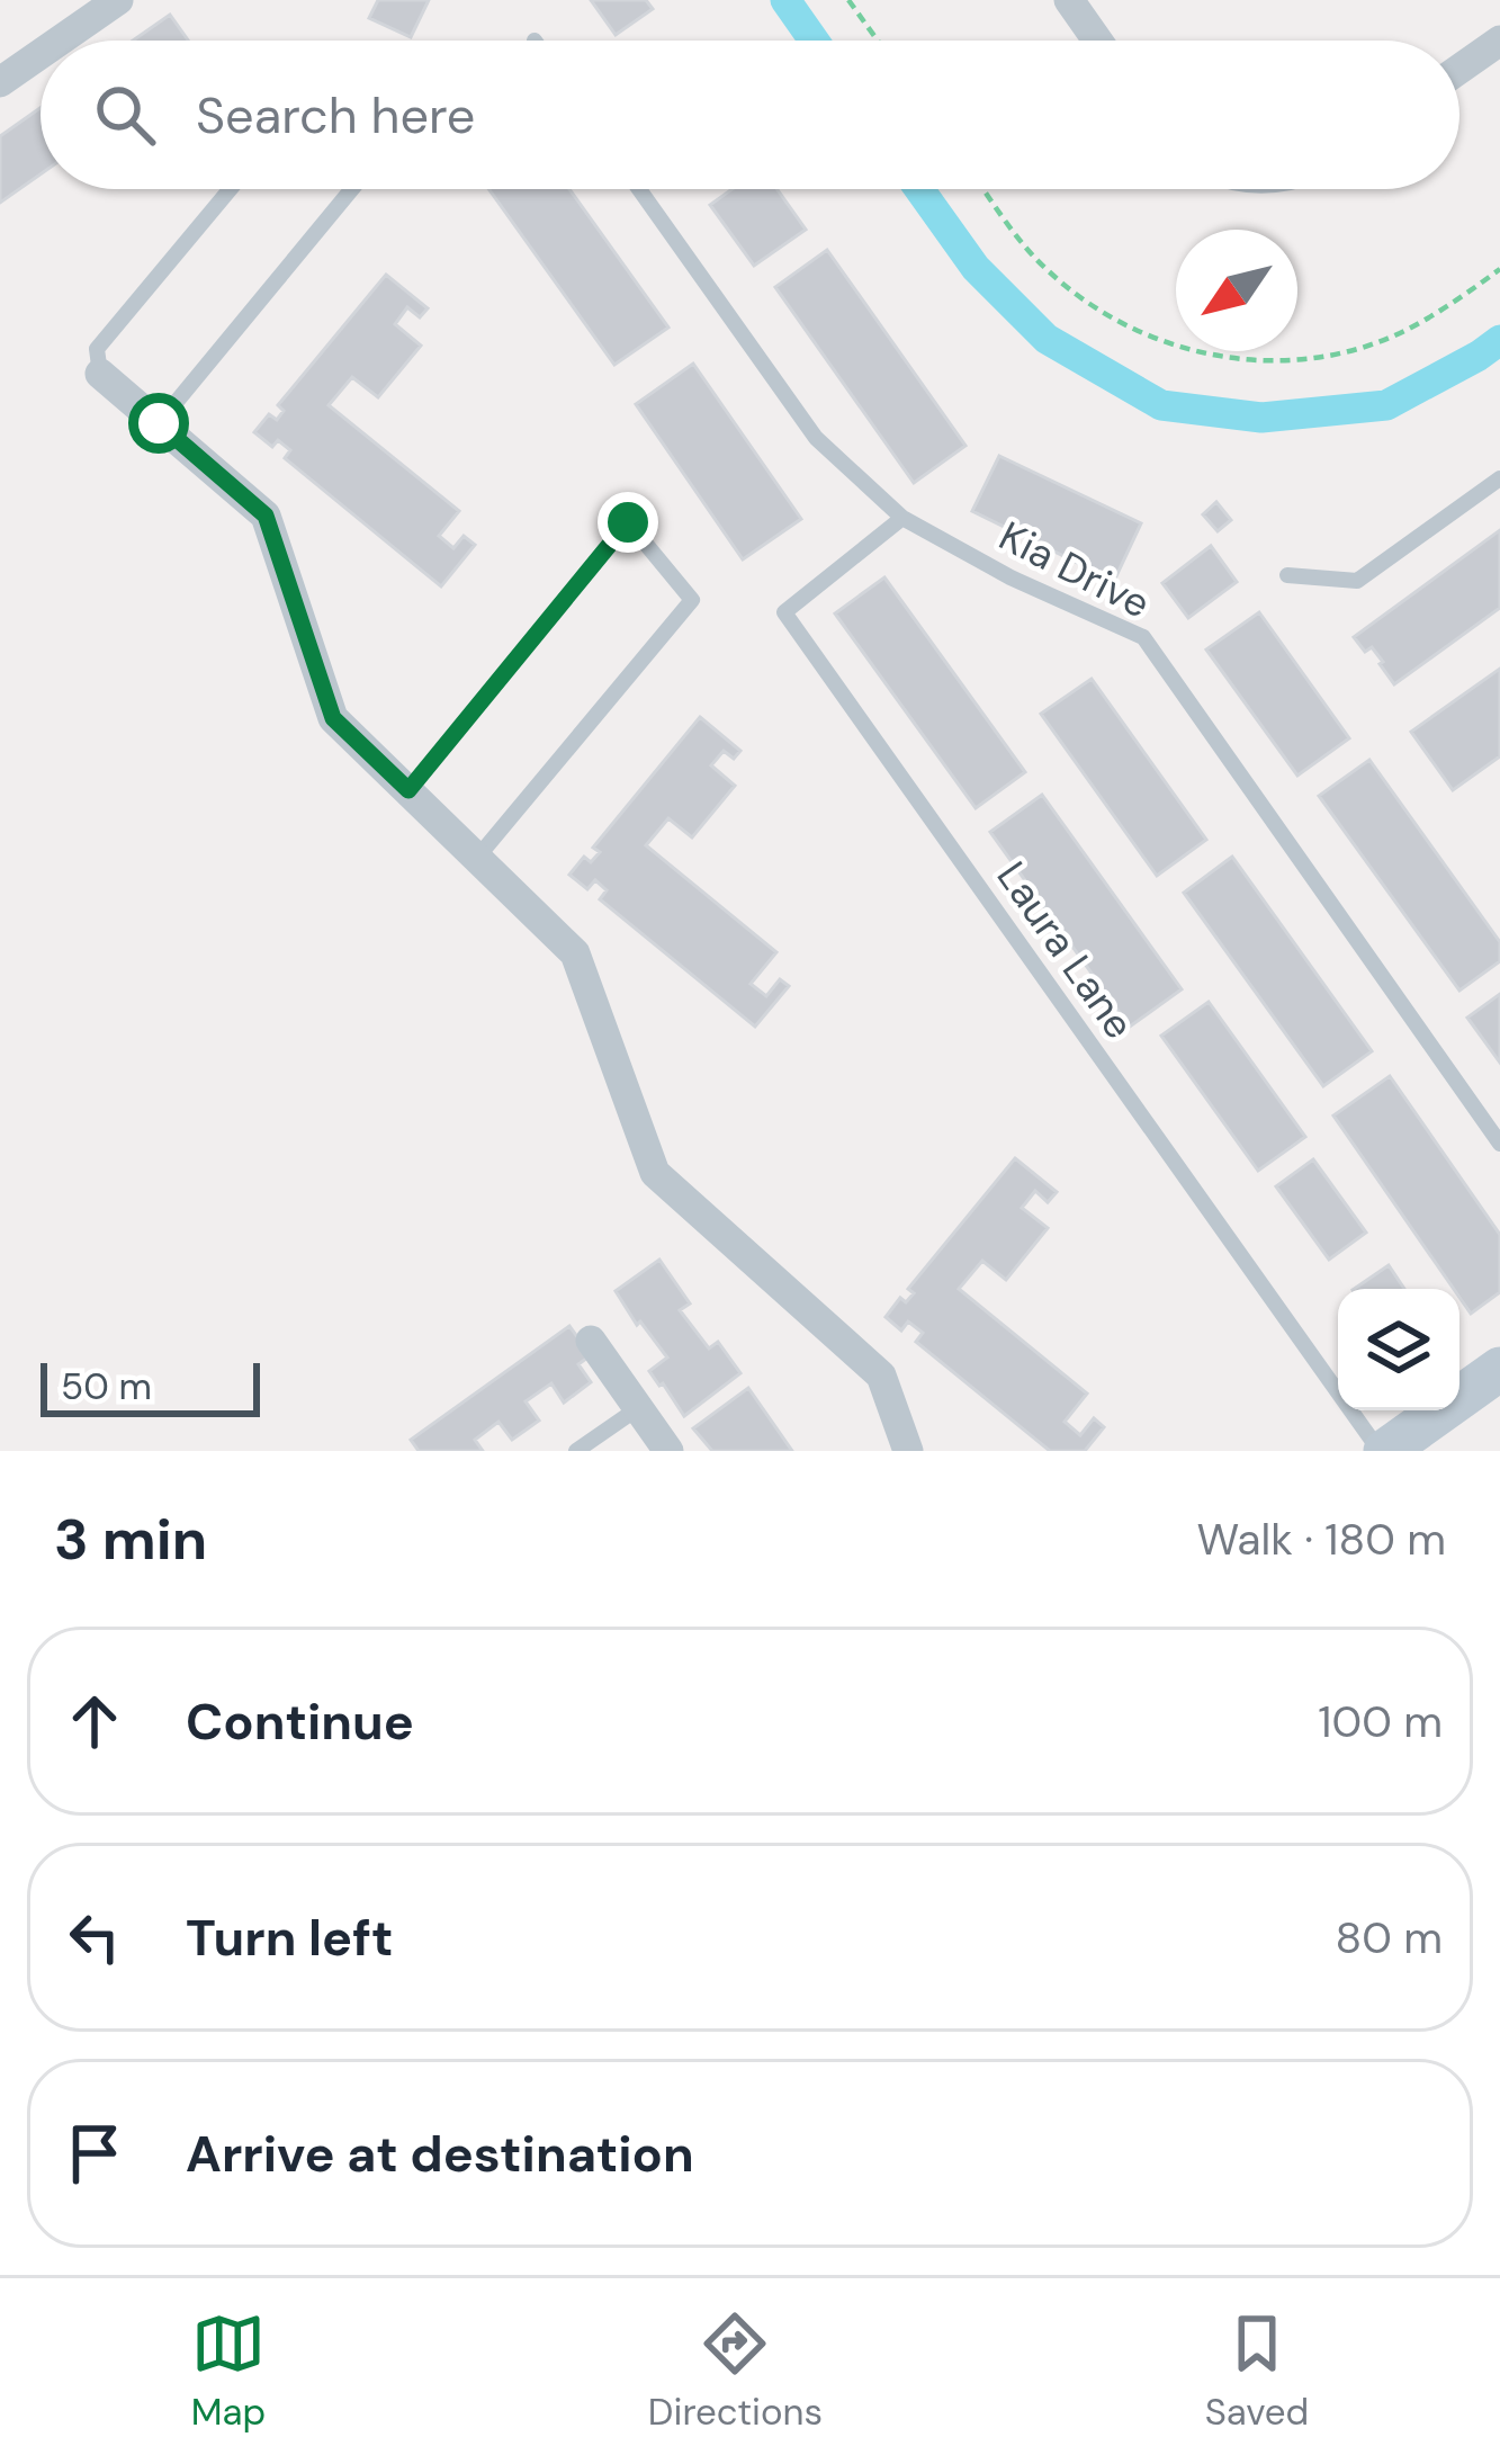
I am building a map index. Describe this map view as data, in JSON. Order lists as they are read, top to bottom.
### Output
{
  "streets": {
    "lane": ["Kia Drive", "Laura Lane"]
  },
  "crossings": [
    ["Kia Drive", "Laura Lane"]
  ],
  "scale_bar": "50 m",
  "north": "bottom left",
  "page": {
    "search": "Search here",
    "scale": "50 m",
    "heading": ["3 min", "Walk · 180 m"],
    "list": [
      ["Continue", "100 m"],
      ["Turn left", "80 m"],
      "Arrive at destination"
    ],
    "nav": ["Map", "Directions", "Saved"]
  }
}
